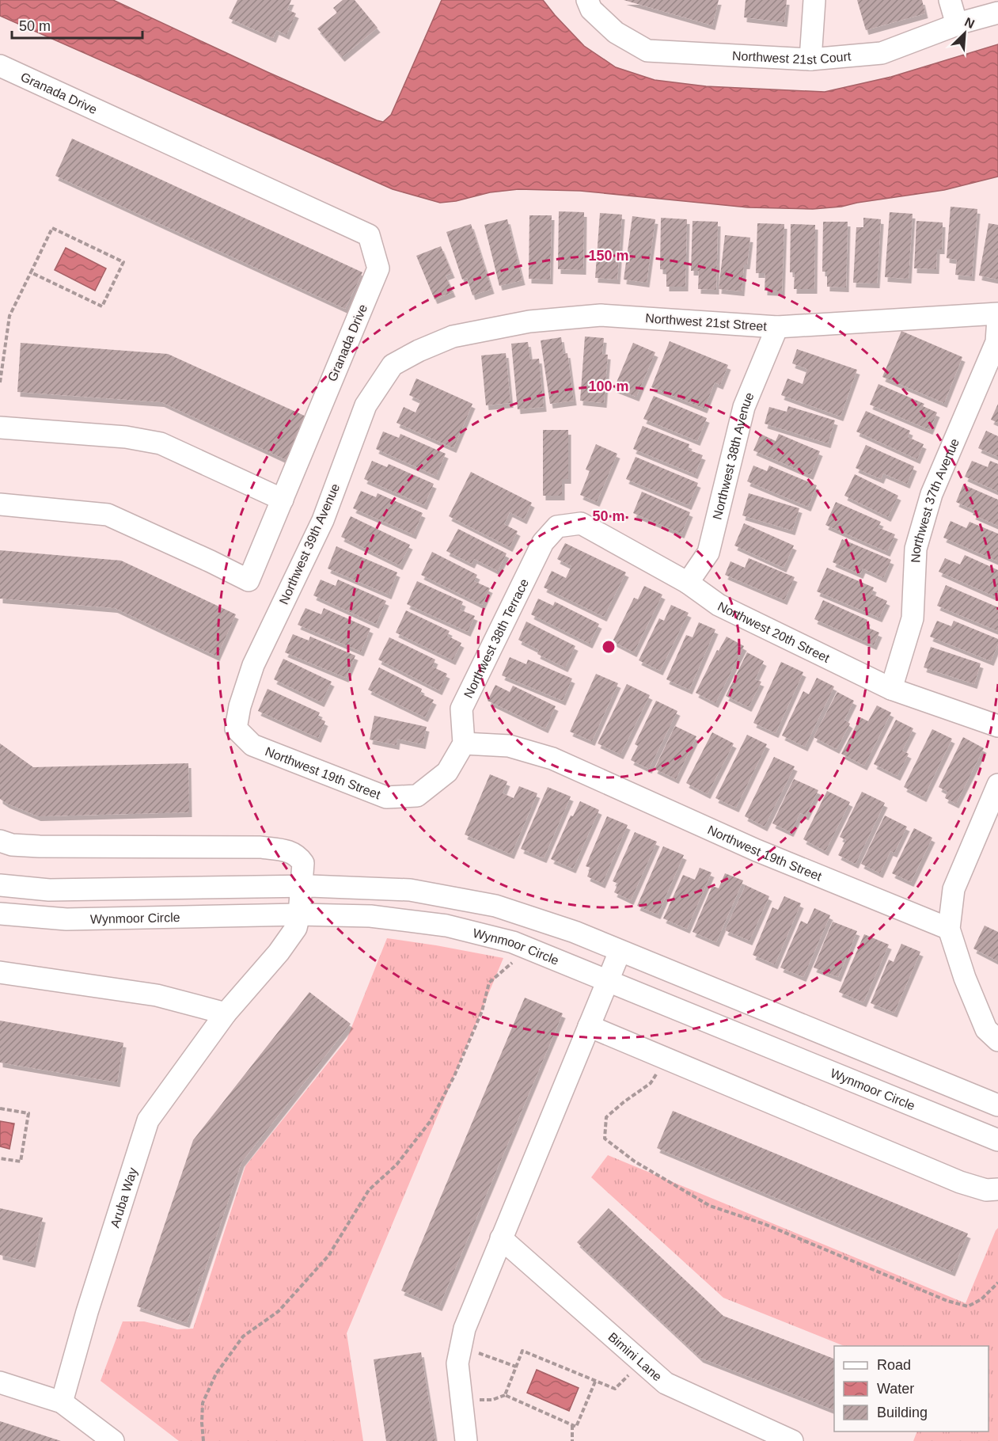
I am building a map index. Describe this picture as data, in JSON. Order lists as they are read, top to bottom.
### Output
{
  "streets": {
    "street": [
      "Northwest 21st Court",
      "Granada Drive",
      "Northwest 21st Street",
      "Northwest 38th Avenue",
      "Northwest 37th Avenue",
      "Northwest 39th Avenue",
      "Northwest 20th Street",
      "Northwest 38th Terrace",
      "Northwest 19th Street",
      "Wynmoor Circle",
      "Aruba Way",
      "Bimini Lane"
    ]
  },
  "crossings": [
    ["Northwest 21st Street", "Northwest 38th Avenue"],
    ["Northwest 21st Street", "Northwest 39th Avenue"],
    ["Northwest 38th Avenue", "Northwest 20th Street"],
    ["Northwest 37th Avenue", "Northwest 20th Street"],
    ["Northwest 39th Avenue", "Northwest 19th Street"],
    ["Northwest 20th Street", "Northwest 38th Terrace"],
    ["Northwest 38th Terrace", "Northwest 19th Street"],
    ["Wynmoor Circle", "Aruba Way"]
  ],
  "legend": ["Road", "Water", "Building"],
  "scale_bar": "50 m",
  "north": "top right",
  "rings": ["150 m", "100 m", "50 m"]
}
